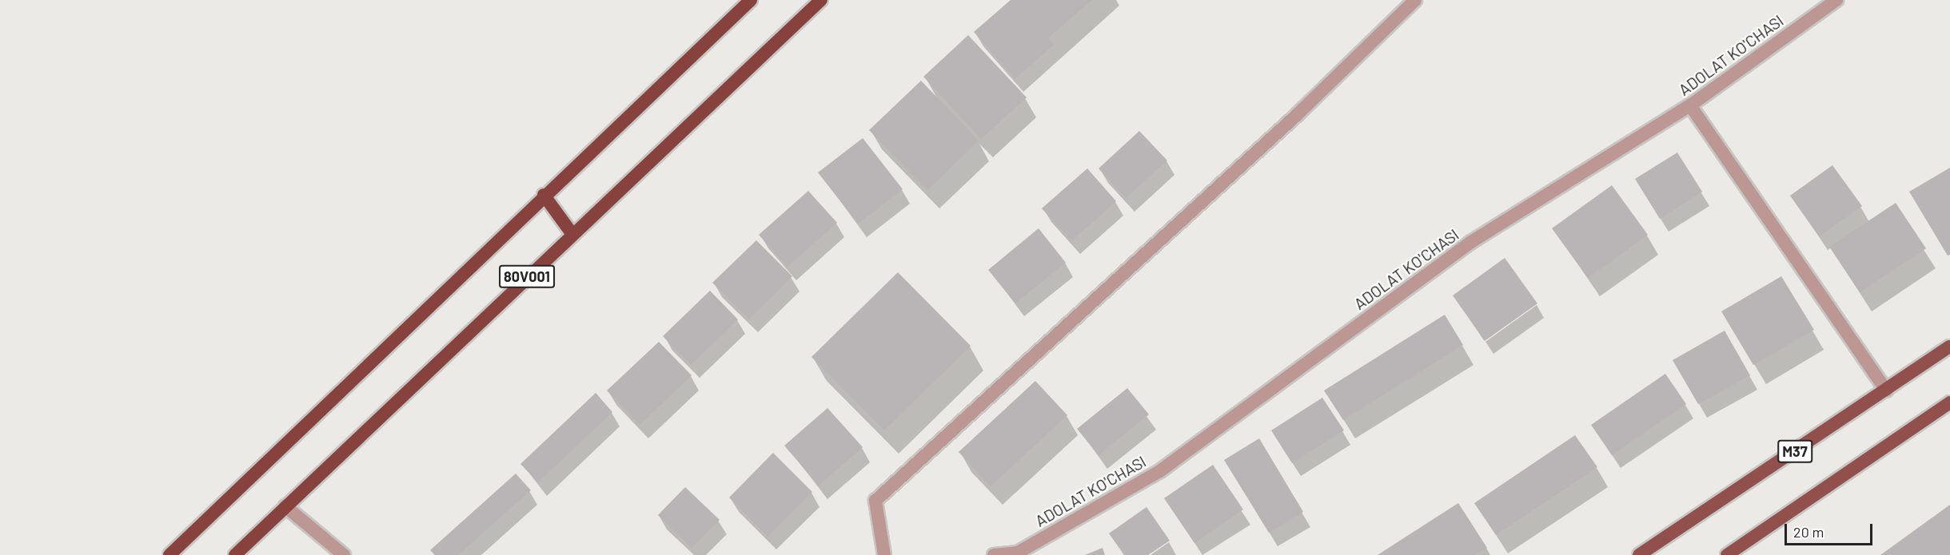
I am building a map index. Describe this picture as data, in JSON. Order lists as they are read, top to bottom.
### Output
{
  "streets": {
    "highway": ["80V001"],
    "main road": ["M37"],
    "street": ["ADOLAT KO'CHASI"]
  },
  "scale_bar": "20 m"
}
